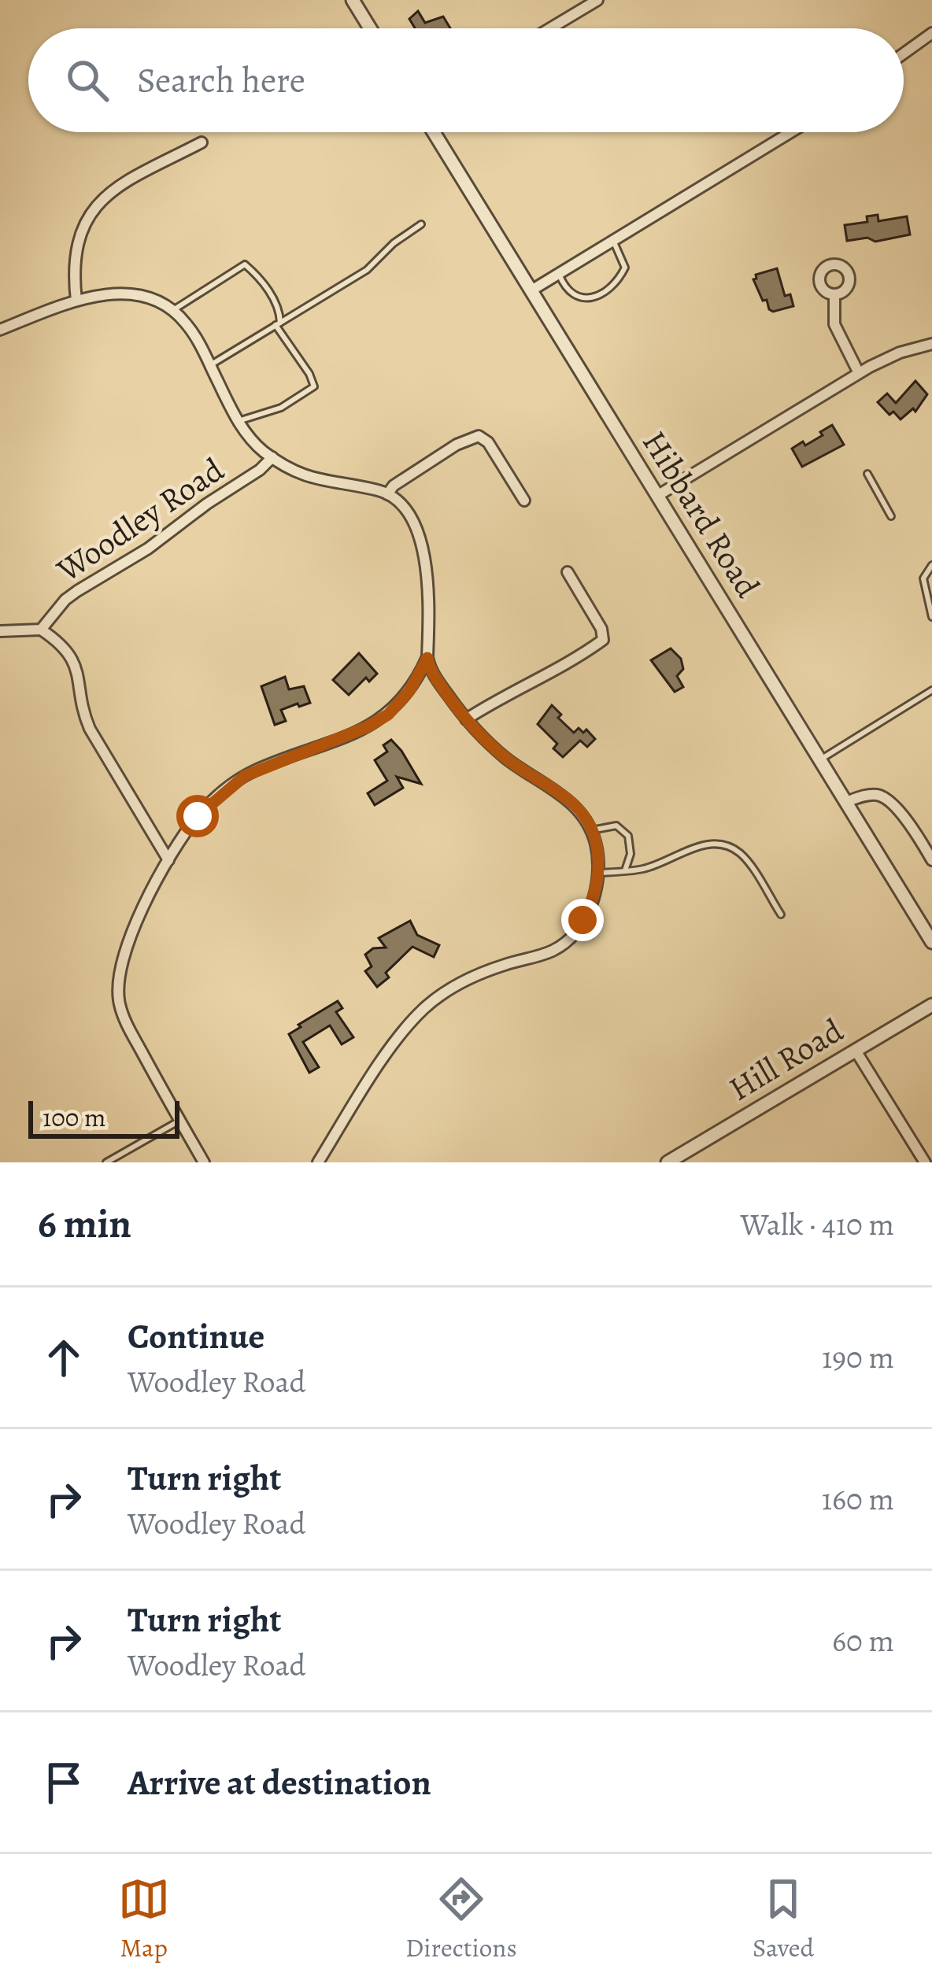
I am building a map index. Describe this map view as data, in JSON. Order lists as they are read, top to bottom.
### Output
{
  "streets": {
    "street": ["Hibbard Road", "Woodley Road", "Hill Road"]
  },
  "scale_bar": "100 m",
  "page": {
    "search": "Search here",
    "scale": "100 m",
    "heading": ["6 min", "Walk · 410 m"],
    "list": [
      ["Continue", "Woodley Road", "190 m"],
      ["Turn right", "Woodley Road", "160 m"],
      ["Turn right", "Woodley Road", "60 m"],
      "Arrive at destination"
    ],
    "nav": ["Map", "Directions", "Saved"]
  }
}
